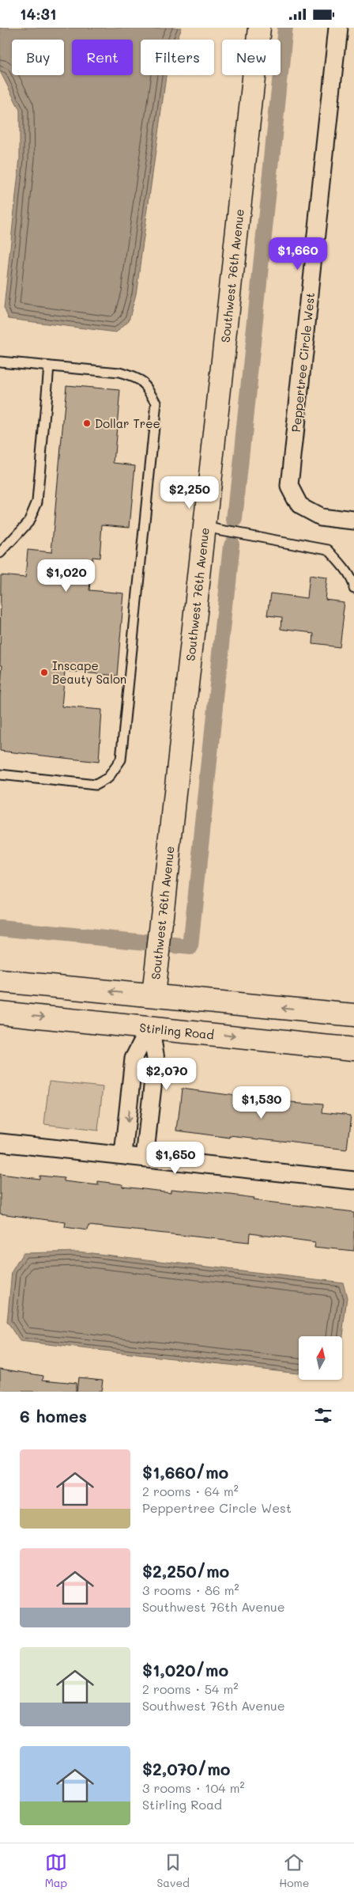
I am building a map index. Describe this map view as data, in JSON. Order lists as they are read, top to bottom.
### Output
{
  "streets": {
    "street": ["Southwest 76th Avenue", "Peppertree Circle West", "Stirling Road"]
  },
  "places": ["Dollar Tree", "Inscape Beauty Salon"],
  "north": "top",
  "page": {
    "status": "14:31",
    "chip": [
      "Buy",
      "Rent",
      "Filters",
      "New"
    ],
    "price": [
      "$1,660",
      "$2,250",
      "$1,020",
      "$2,070",
      "$1,530",
      "$1,650"
    ],
    "heading": "6 homes",
    "list": [
      {
        "name": "$1,660/mo",
        "note": "2 rooms · 64 m² · Peppertree Circle West"
      },
      {
        "name": "$2,250/mo",
        "note": "3 rooms · 86 m² · Southwest 76th Avenue"
      },
      {
        "name": "$1,020/mo",
        "note": "2 rooms · 54 m² · Southwest 76th Avenue"
      },
      {
        "name": "$2,070/mo",
        "note": "3 rooms · 104 m² · Stirling Road"
      }
    ],
    "tabs": ["Map", "Saved", "Home"]
  }
}
